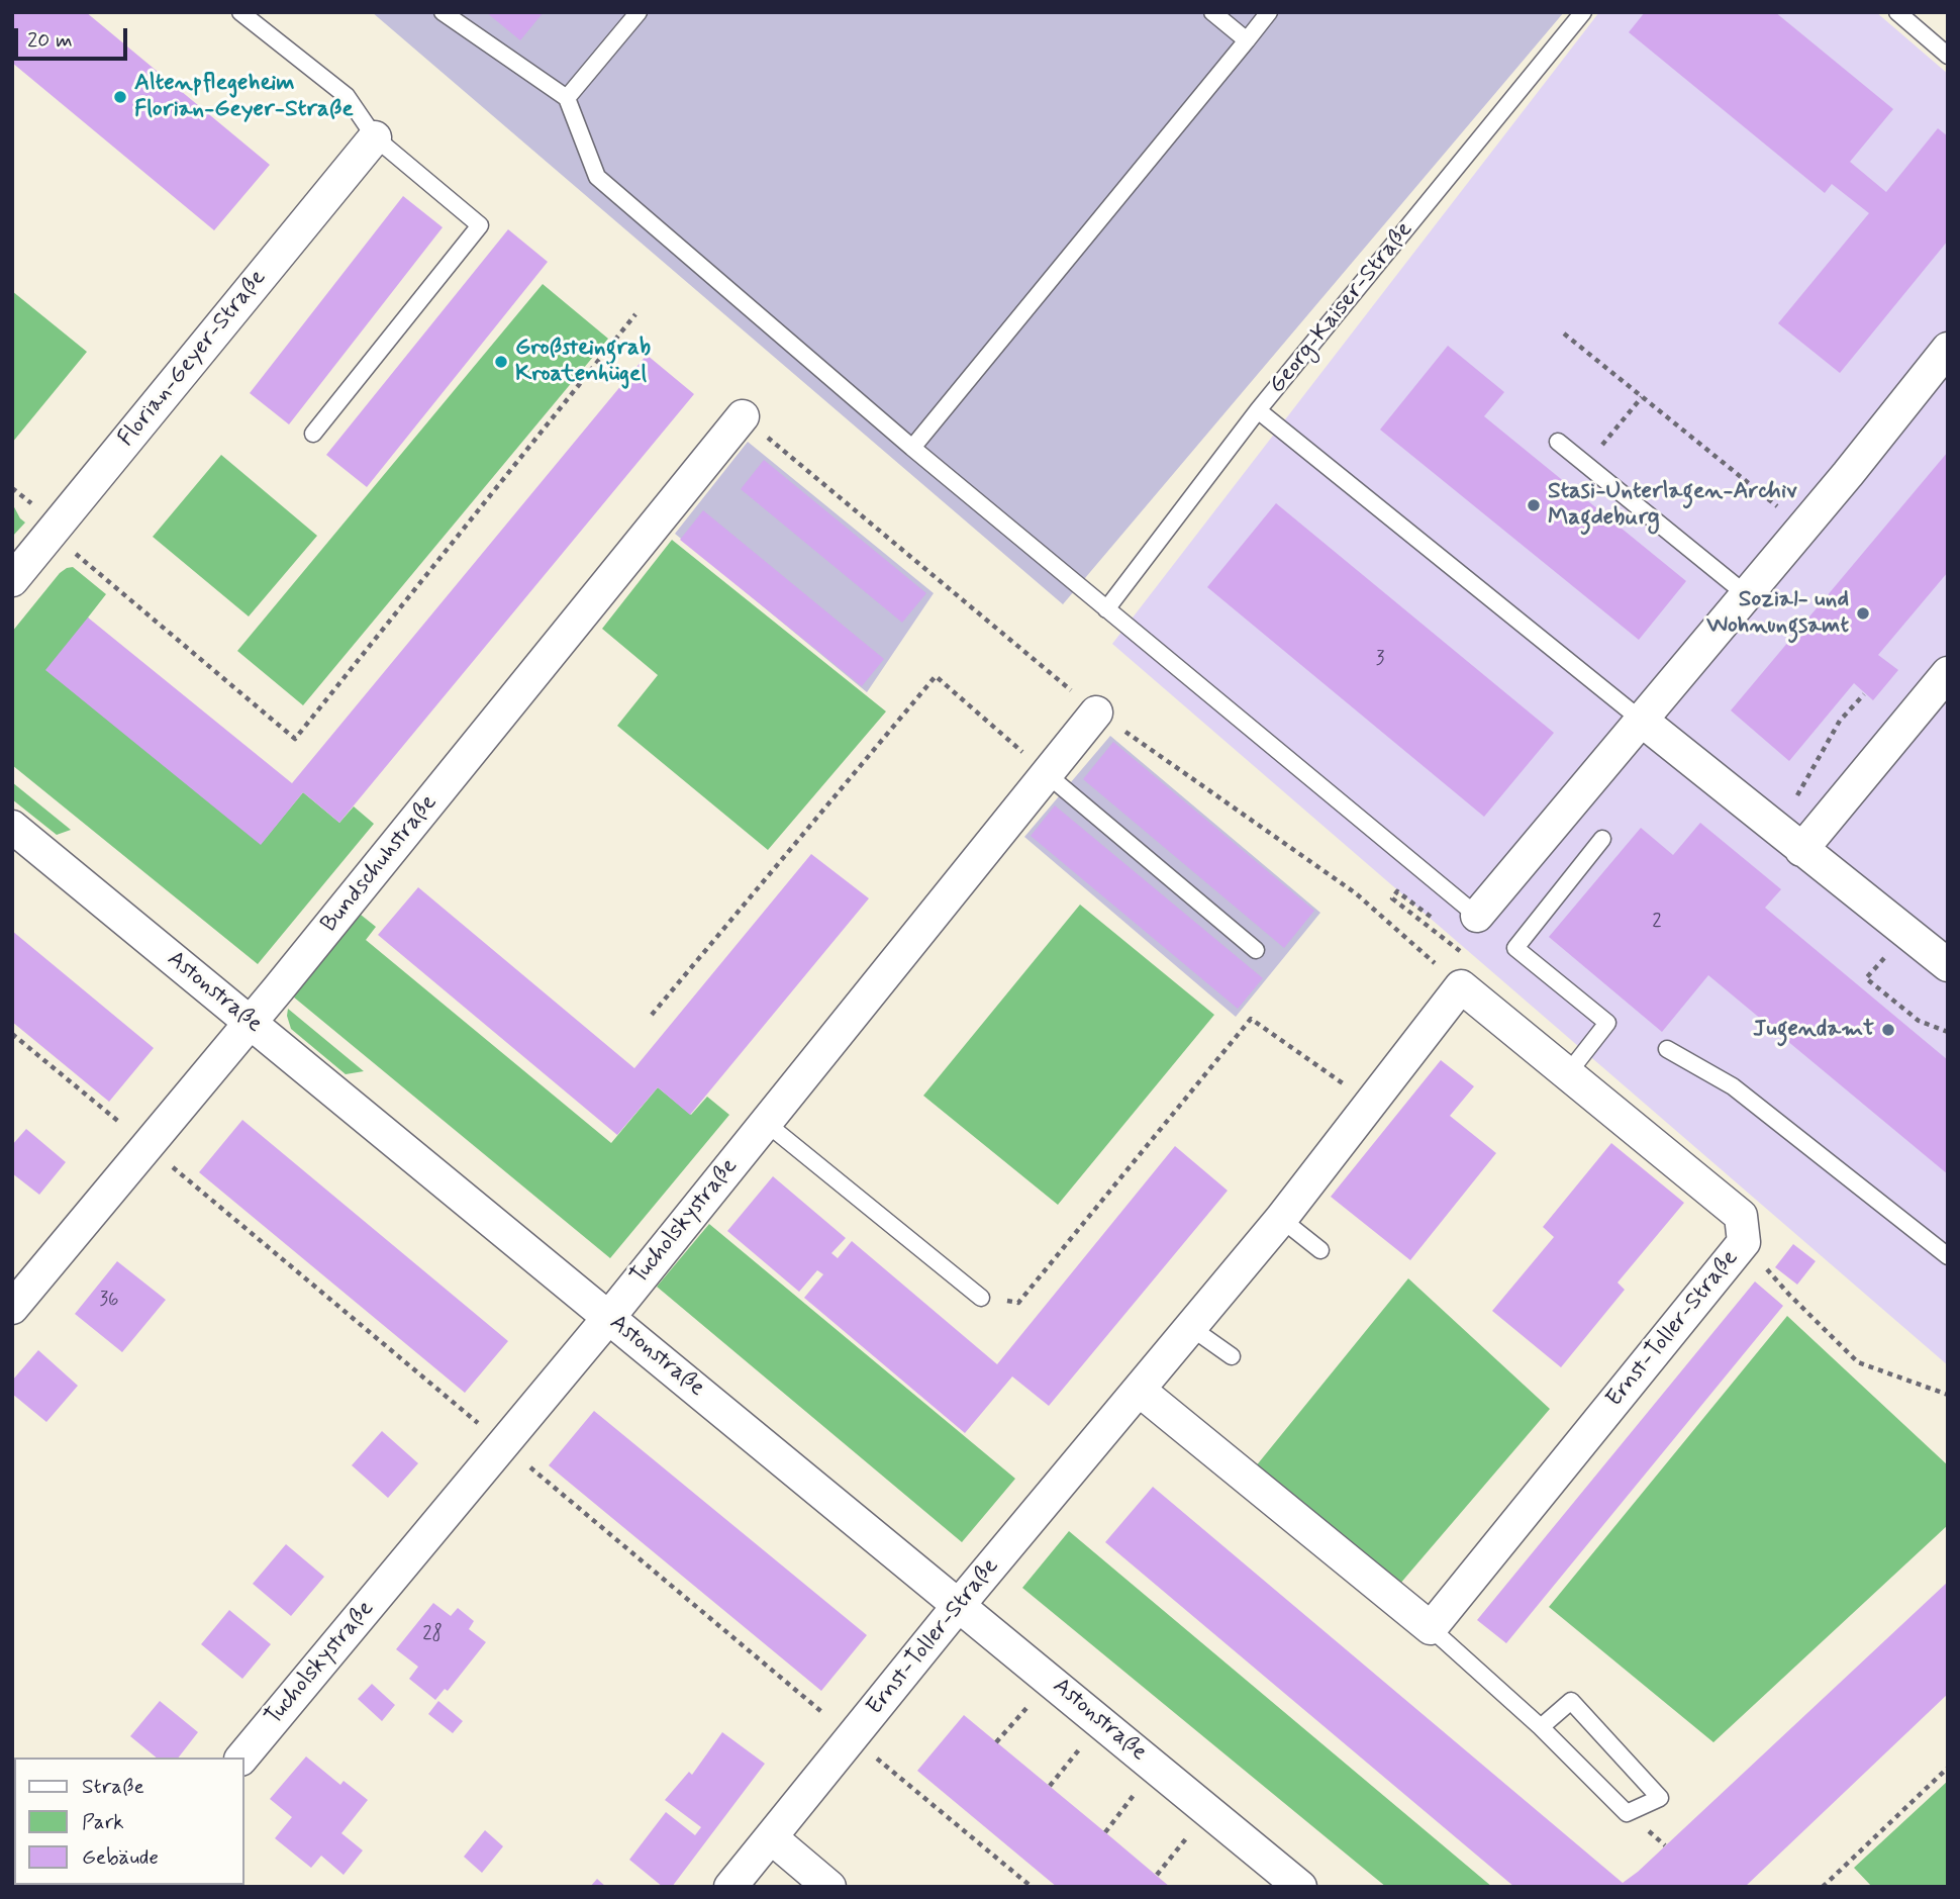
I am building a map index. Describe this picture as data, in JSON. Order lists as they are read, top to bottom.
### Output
{
  "streets": {
    "street": [
      "Florian-Geyer-Straße",
      "Bundschuhstraße",
      "Astonstraße",
      "Tucholskystraße",
      "Ernst-Toller-Straße"
    ],
    "lane": ["Georg-Kaiser-Straße"]
  },
  "crossings": [
    ["Bundschuhstraße", "Astonstraße"],
    ["Astonstraße", "Tucholskystraße"],
    ["Astonstraße", "Ernst-Toller-Straße"]
  ],
  "places": [
    "Altenpflegeheim Florian-Geyer-Straße",
    "Großsteingrab Kroatenhügel",
    "Stasi-Unterlagen-Archiv Magdeburg",
    "Sozial- und Wohnungsamt",
    "Jugendamt"
  ],
  "house_numbers": [
    "3",
    "2",
    "36",
    "28"
  ],
  "legend": ["Straße", "Park", "Gebäude"],
  "scale_bar": "20 m"
}
